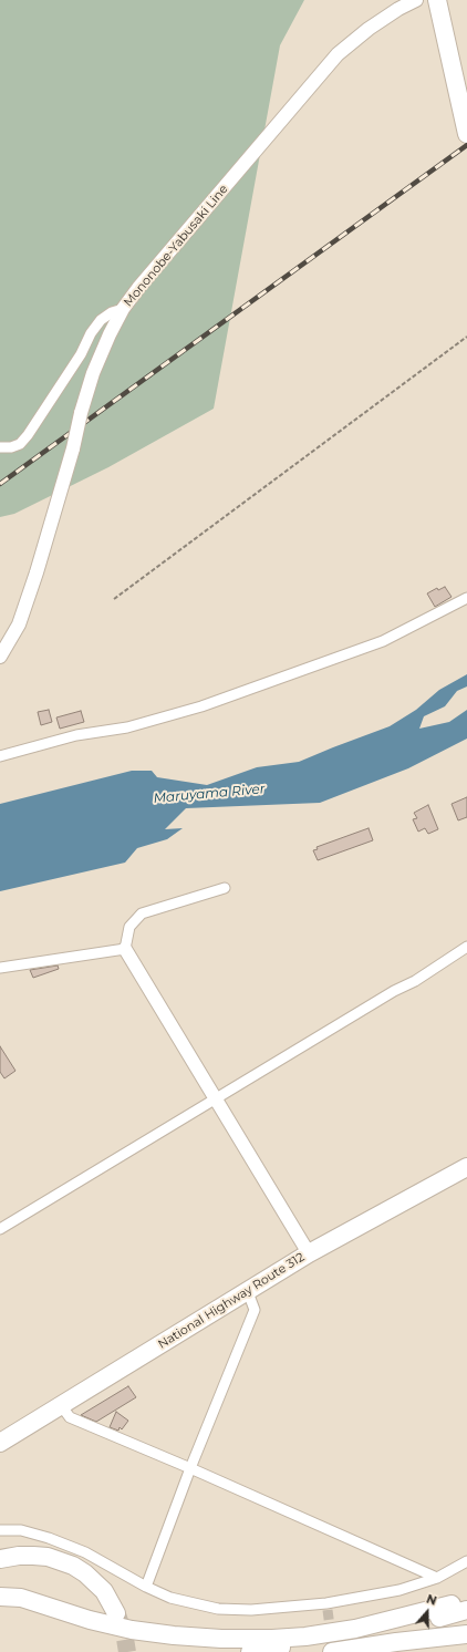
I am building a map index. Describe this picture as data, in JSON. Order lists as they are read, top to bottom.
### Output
{
  "streets": {
    "highway": ["National Highway Route 312"],
    "main road": ["Mononobe-Yabusaki Line"]
  },
  "water": ["Maruyama River"],
  "north": "top"
}
